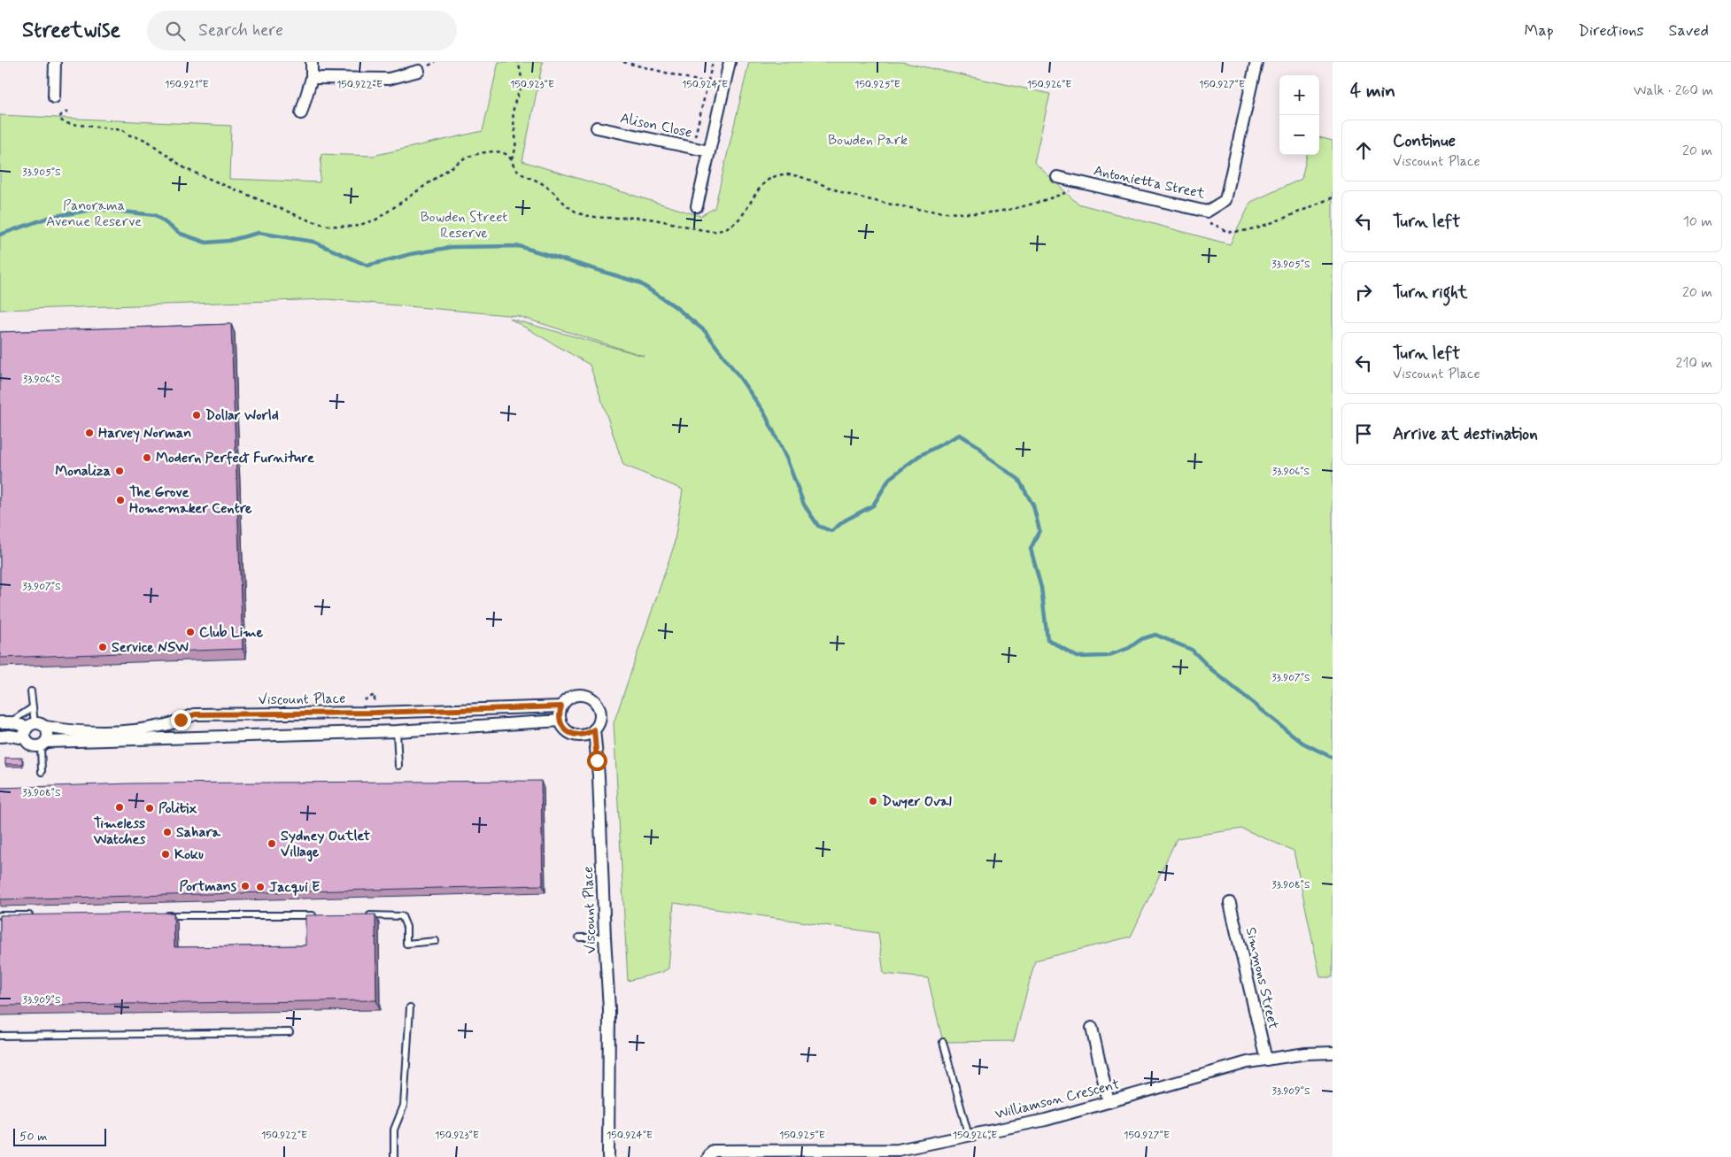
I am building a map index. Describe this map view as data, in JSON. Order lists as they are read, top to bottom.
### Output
{
  "streets": {
    "street": [
      "Alison Close",
      "Antonietta Street",
      "Viscount Place",
      "Simmons Street",
      "Williamson Crescent"
    ]
  },
  "crossings": [
    ["Simmons Street", "Williamson Crescent"]
  ],
  "parks": ["Bowden Park", "Panorama Avenue Reserve", "Bowden Street Reserve"],
  "places": [
    "Dollar World",
    "Harvey Norman",
    "Modern Perfect Furniture",
    "Monaliza",
    "The Grove Homemaker Centre",
    "Club Lime",
    "Service NSW",
    "Dwyer Oval",
    "Timeless Watches",
    "Politix",
    "Sahara",
    "Sydney Outlet Village",
    "Koku",
    "Portmans",
    "Jacqui E"
  ],
  "scale_bar": "50 m",
  "page": {
    "header": "Streetwise",
    "search": "Search here",
    "nav": ["Map", "Directions", "Saved"],
    "heading": ["4 min", "Walk · 260 m"],
    "map_buttons": ["+", "−"],
    "list": [
      ["Continue", "Viscount Place", "20 m"],
      ["Turn left", "10 m"],
      ["Turn right", "20 m"],
      ["Turn left", "Viscount Place", "210 m"],
      "Arrive at destination"
    ],
    "scale": "50 m"
  },
  "coordinates": [
    "150.921°E",
    "150.922°E",
    "150.923°E",
    "150.924°E",
    "150.925°E",
    "150.926°E",
    "150.927°E",
    "33.905°S",
    "33.906°S",
    "33.907°S",
    "33.908°S",
    "33.909°S"
  ]
}
